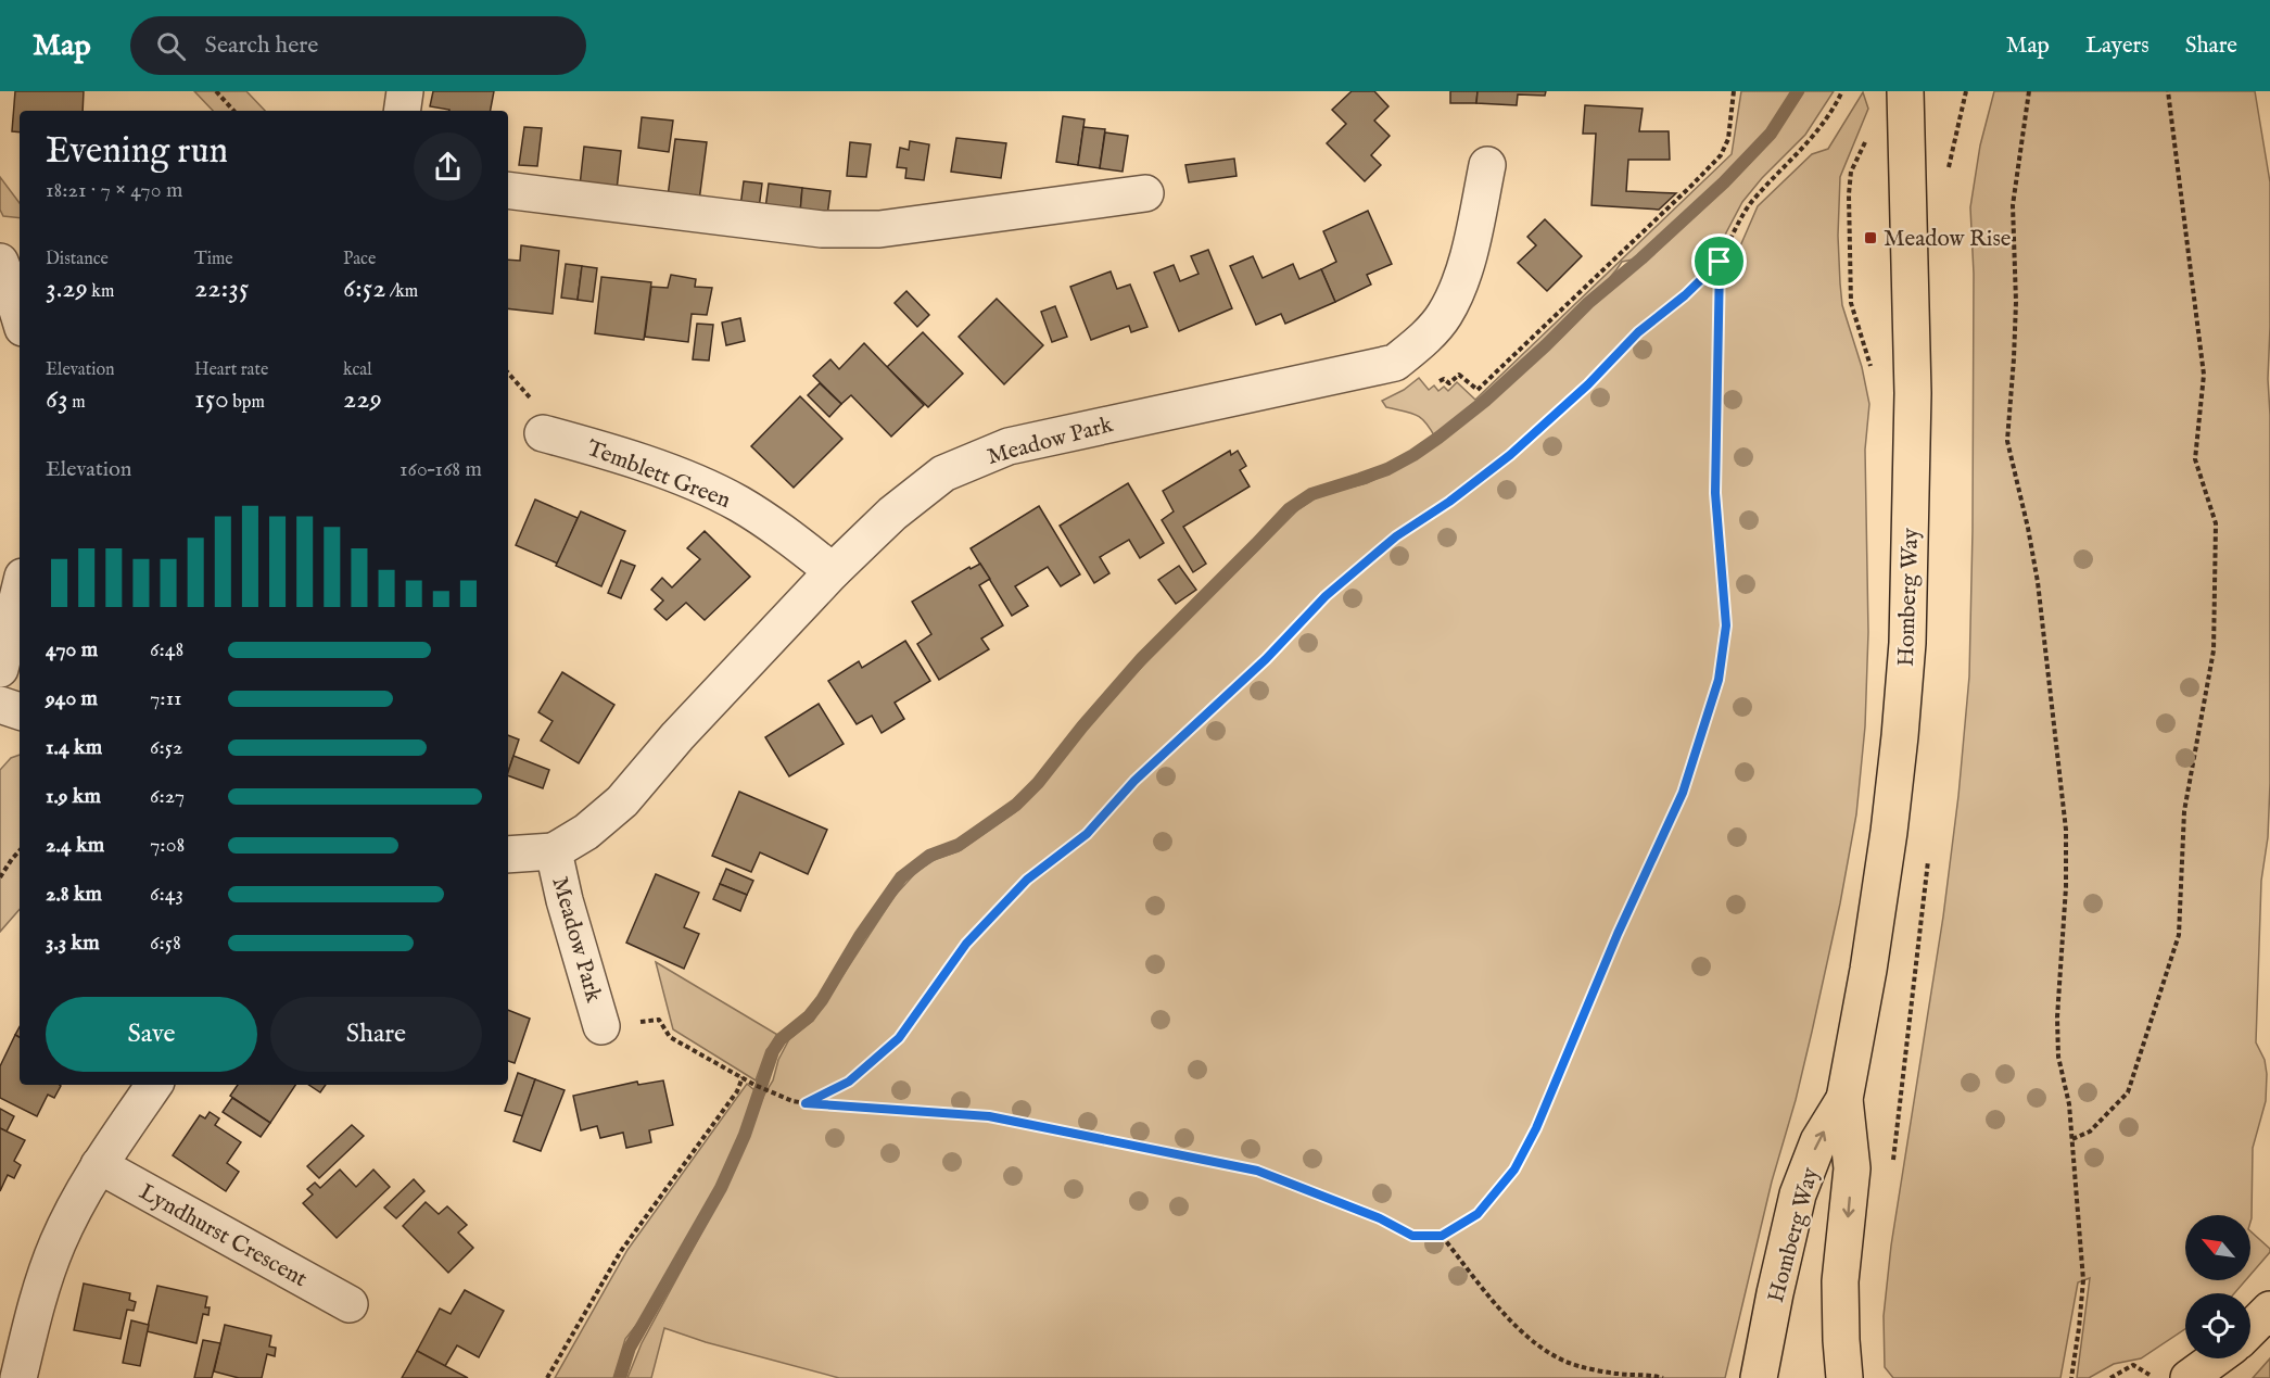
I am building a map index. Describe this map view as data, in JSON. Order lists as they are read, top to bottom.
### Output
{
  "streets": {
    "main road": ["Homberg Way"],
    "street": ["Meadow Park", "Temblett Green", "Lyndhurst Crescent"]
  },
  "crossings": [
    ["Meadow Park", "Temblett Green"]
  ],
  "places": {
    "transit": ["Meadow Rise"]
  },
  "north": "top left",
  "page": {
    "header": "Map",
    "search": "Search here",
    "nav": ["Map", "Layers", "Share"],
    "heading": ["Evening run", "18:21 · 7 × 470 m"],
    "stats": [
      ["Distance", "3.29 km"],
      ["Time", "22:35"],
      ["Pace", "6:52 /km"],
      ["Elevation", "63 m"],
      ["Heart rate", "150 bpm"],
      ["kcal", "229"]
    ],
    "chart": ["Elevation", "160–168 m"],
    "list": [
      {
        "name": "470 m",
        "note": "6:48"
      },
      {
        "name": "940 m",
        "note": "7:11"
      },
      {
        "name": "1.4 km",
        "note": "6:52"
      },
      {
        "name": "1.9 km",
        "note": "6:27"
      },
      {
        "name": "2.4 km",
        "note": "7:08"
      },
      {
        "name": "2.8 km",
        "note": "6:43"
      },
      {
        "name": "3.3 km",
        "note": "6:58"
      }
    ],
    "buttons": ["Save", "Share"]
  }
}
